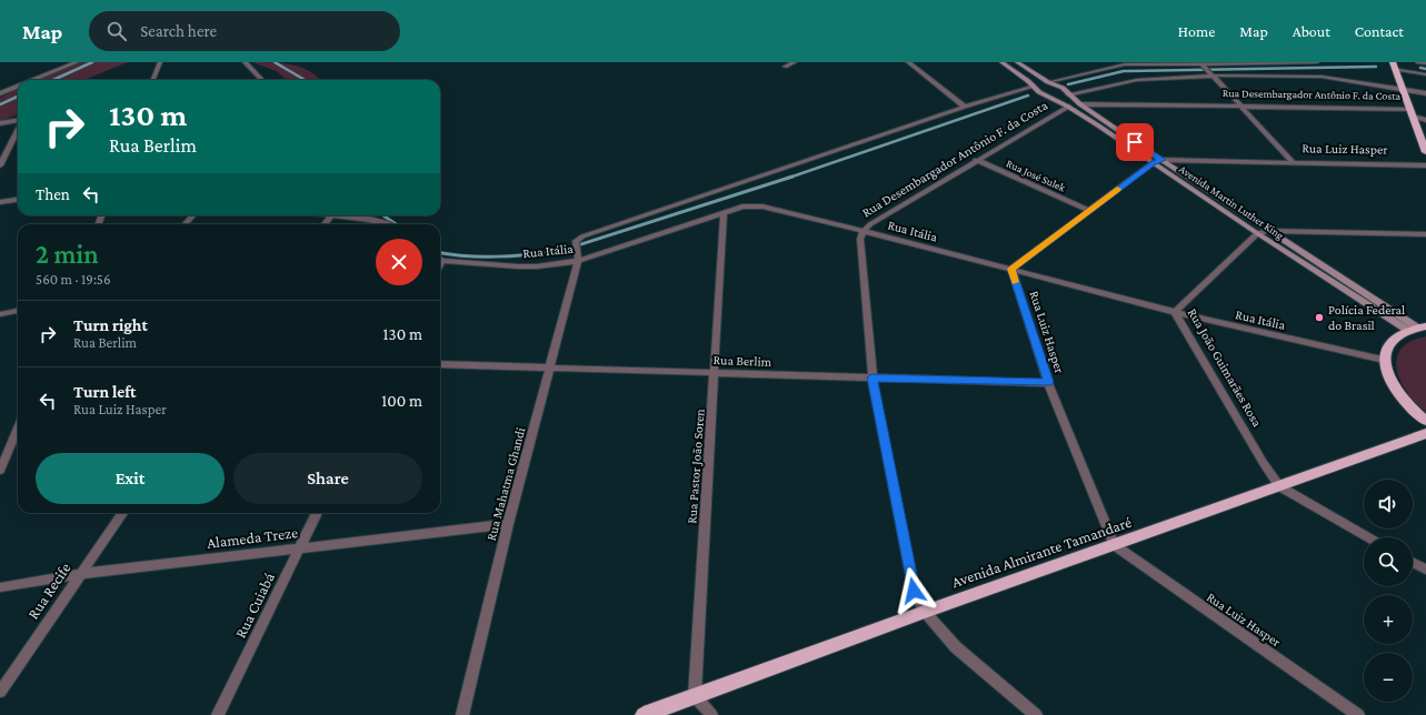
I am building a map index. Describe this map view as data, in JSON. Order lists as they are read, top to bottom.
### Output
{
  "streets": {
    "highway": ["Avenida Almirante Tamandaré"],
    "main road": ["Avenida Martin Luther King"],
    "street": [
      "Rua Desembargador Antônio F. da Costa",
      "Rua Luiz Hasper",
      "Rua José Sulek",
      "Rua Itália",
      "Rua Berlim",
      "Rua João Guimarães Rosa",
      "Rua Pastor João Soren",
      "Rua Mahatma Ghandi",
      "Alameda Treze",
      "Rua Recife",
      "Rua Cuiabá"
    ]
  },
  "crossings": [
    ["Rua Desembargador Antônio F. da Costa", "Rua José Sulek"],
    ["Rua Desembargador Antônio F. da Costa", "Avenida Martin Luther King"],
    ["Rua Desembargador Antônio F. da Costa", "Rua Itália"],
    ["Rua Desembargador Antônio F. da Costa", "Rua Berlim"],
    ["Rua Desembargador Antônio F. da Costa", "Avenida Almirante Tamandaré"],
    ["Rua Luiz Hasper", "Rua José Sulek"],
    ["Rua Luiz Hasper", "Avenida Martin Luther King"],
    ["Rua Luiz Hasper", "Rua Itália"],
    ["Rua Luiz Hasper", "Rua Berlim"],
    ["Rua Luiz Hasper", "Avenida Almirante Tamandaré"],
    ["Avenida Martin Luther King", "Rua João Guimarães Rosa"],
    ["Rua Itália", "Rua João Guimarães Rosa"],
    ["Rua Itália", "Rua Pastor João Soren"],
    ["Rua Itália", "Rua Mahatma Ghandi"],
    ["Rua Berlim", "Rua Pastor João Soren"],
    ["Rua Berlim", "Rua Mahatma Ghandi"],
    ["Rua João Guimarães Rosa", "Avenida Almirante Tamandaré"],
    ["Rua Pastor João Soren", "Avenida Almirante Tamandaré"],
    ["Rua Mahatma Ghandi", "Alameda Treze"],
    ["Alameda Treze", "Rua Recife"],
    ["Alameda Treze", "Rua Cuiabá"]
  ],
  "places": ["Polícia Federal do Brasil"],
  "page": {
    "header": "Map",
    "search": "Search here",
    "nav": [
      "Home",
      "Map",
      "About",
      "Contact"
    ],
    "turn": ["130 m", "Rua Berlim"],
    "then": "Then",
    "heading": ["2 min", "560 m · 19:56"],
    "list": [
      {
        "name": "Turn right",
        "note": "Rua Berlim",
        "value": "130 m"
      },
      {
        "name": "Turn left",
        "note": "Rua Luiz Hasper",
        "value": "100 m"
      }
    ],
    "buttons": ["Exit", "Share"],
    "map_buttons": ["+", "−"]
  }
}
